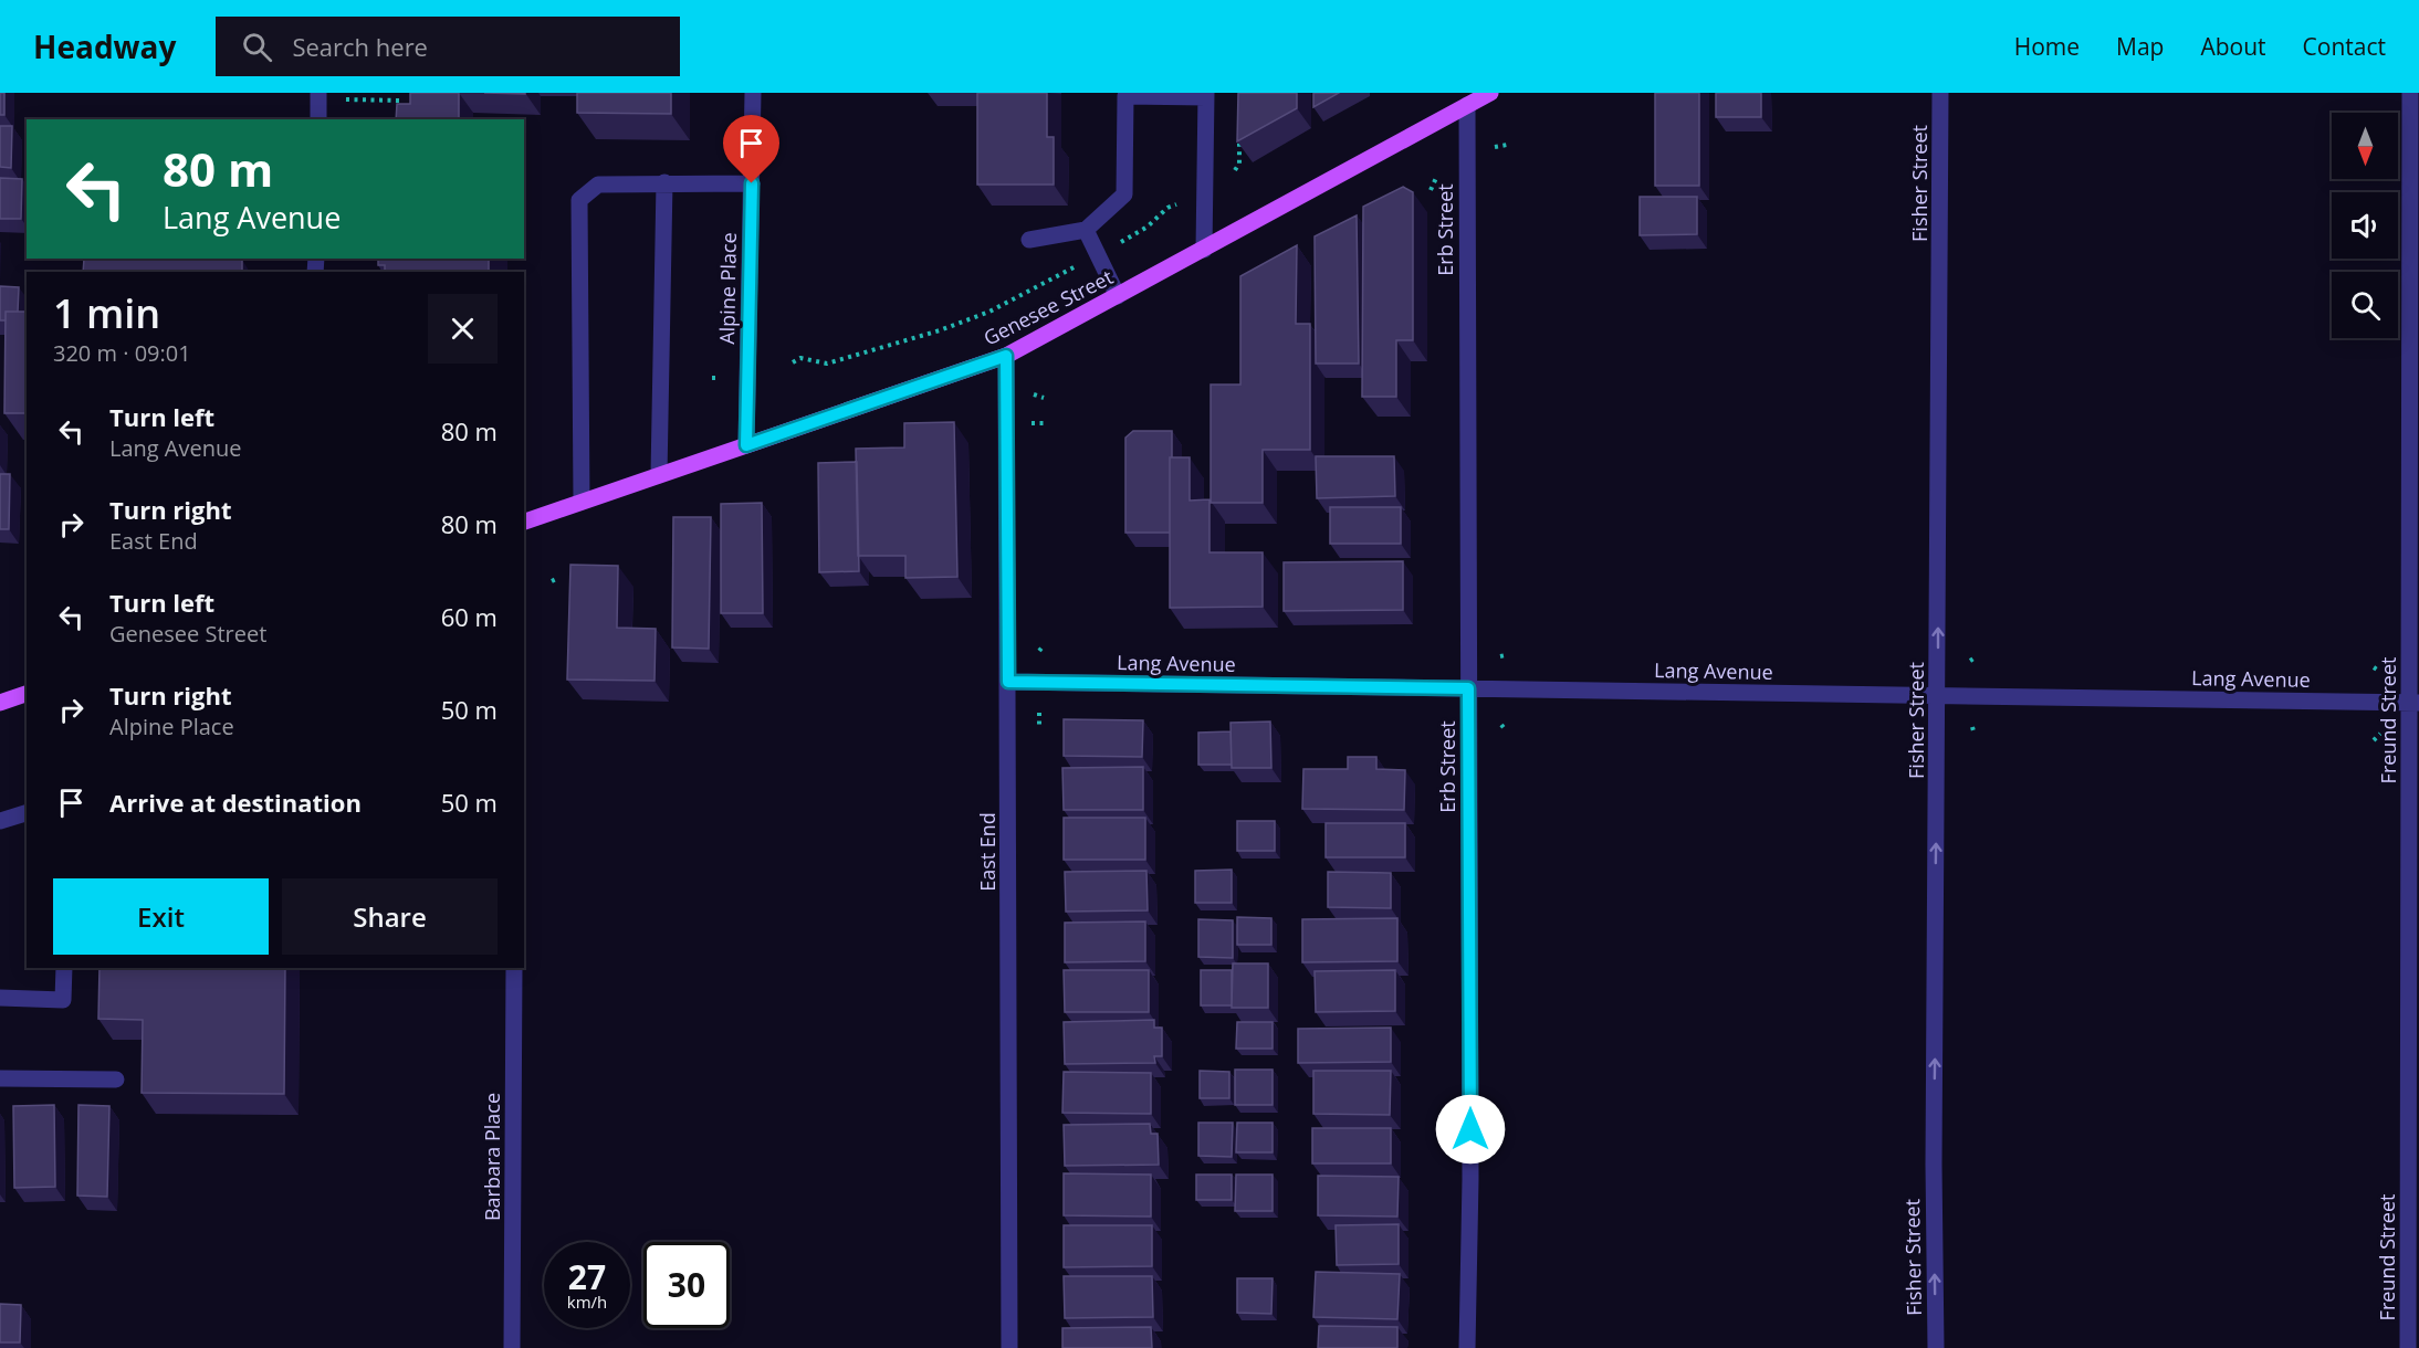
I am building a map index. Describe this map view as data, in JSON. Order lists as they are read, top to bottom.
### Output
{
  "streets": {
    "main road": ["Genesee Street"],
    "street": [
      "Fisher Street",
      "Erb Street",
      "Alpine Place",
      "Lang Avenue",
      "Freund Street",
      "East End",
      "Barbara Place"
    ]
  },
  "crossings": [
    ["Fisher Street", "Lang Avenue"],
    ["Erb Street", "Genesee Street"],
    ["Erb Street", "Lang Avenue"],
    ["Alpine Place", "Genesee Street"],
    ["Genesee Street", "East End"],
    ["Lang Avenue", "Freund Street"],
    ["Lang Avenue", "East End"]
  ],
  "one_way": ["Fisher Street"],
  "north": "bottom",
  "page": {
    "header": "Headway",
    "search": "Search here",
    "nav": [
      "Home",
      "Map",
      "About",
      "Contact"
    ],
    "turn": ["80 m", "Lang Avenue"],
    "heading": ["1 min", "320 m · 09:01"],
    "list": [
      {
        "name": "Turn left",
        "note": "Lang Avenue",
        "value": "80 m"
      },
      {
        "name": "Turn right",
        "note": "East End",
        "value": "80 m"
      },
      {
        "name": "Turn left",
        "note": "Genesee Street",
        "value": "60 m"
      },
      {
        "name": "Turn right",
        "note": "Alpine Place",
        "value": "50 m"
      },
      {
        "name": "Arrive at destination",
        "value": "50 m"
      }
    ],
    "buttons": ["Exit", "Share"],
    "speed": "27 km/h",
    "limit": "30"
  }
}
